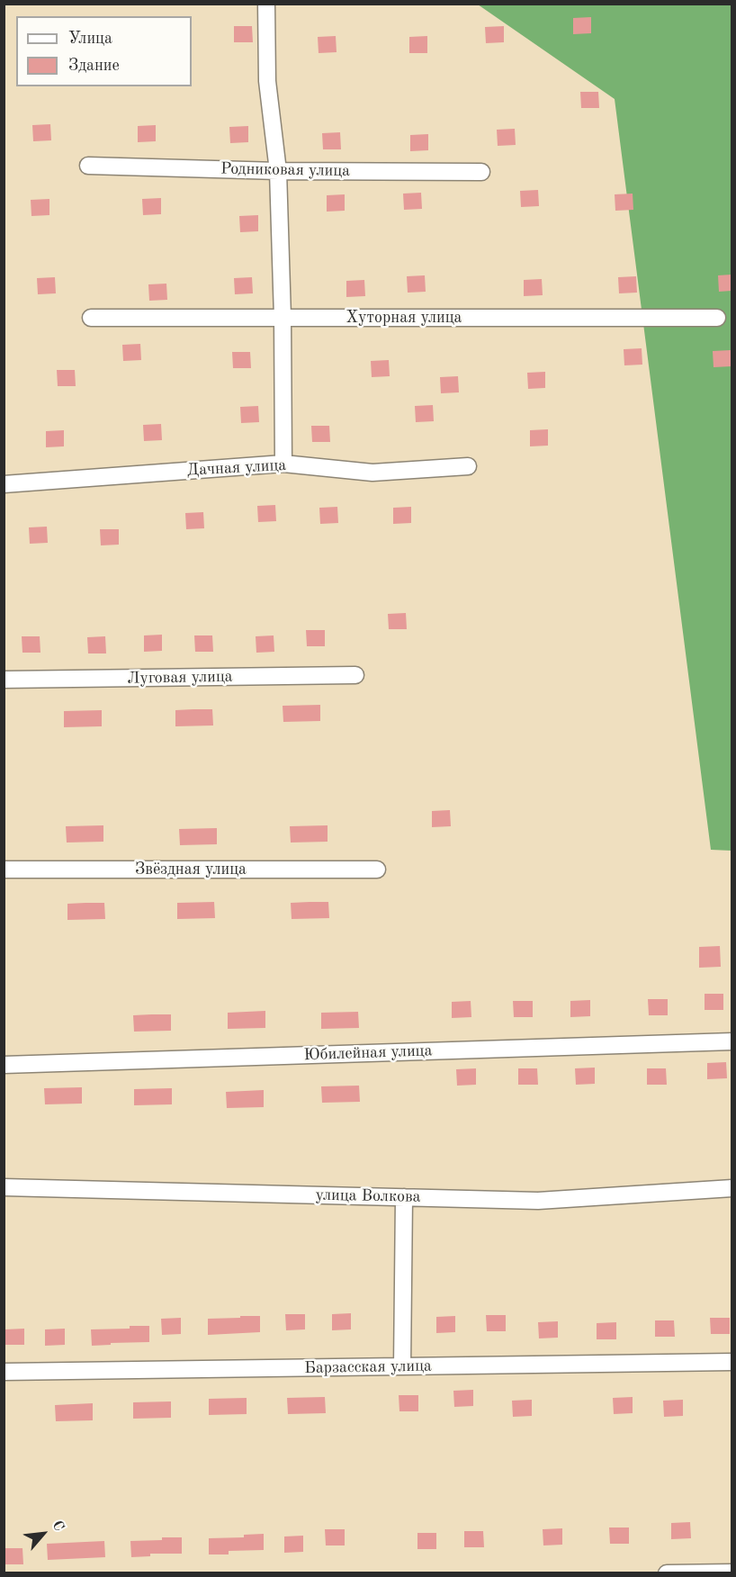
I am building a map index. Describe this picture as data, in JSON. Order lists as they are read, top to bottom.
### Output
{
  "streets": {
    "street": [
      "Родниковая улица",
      "Хуторная улица",
      "Дачная улица",
      "Луговая улица",
      "Звёздная улица",
      "Юбилейная улица",
      "улица Волкова",
      "Барзасская улица"
    ]
  },
  "legend": ["Улица", "Здание"],
  "north": "top right"
}
